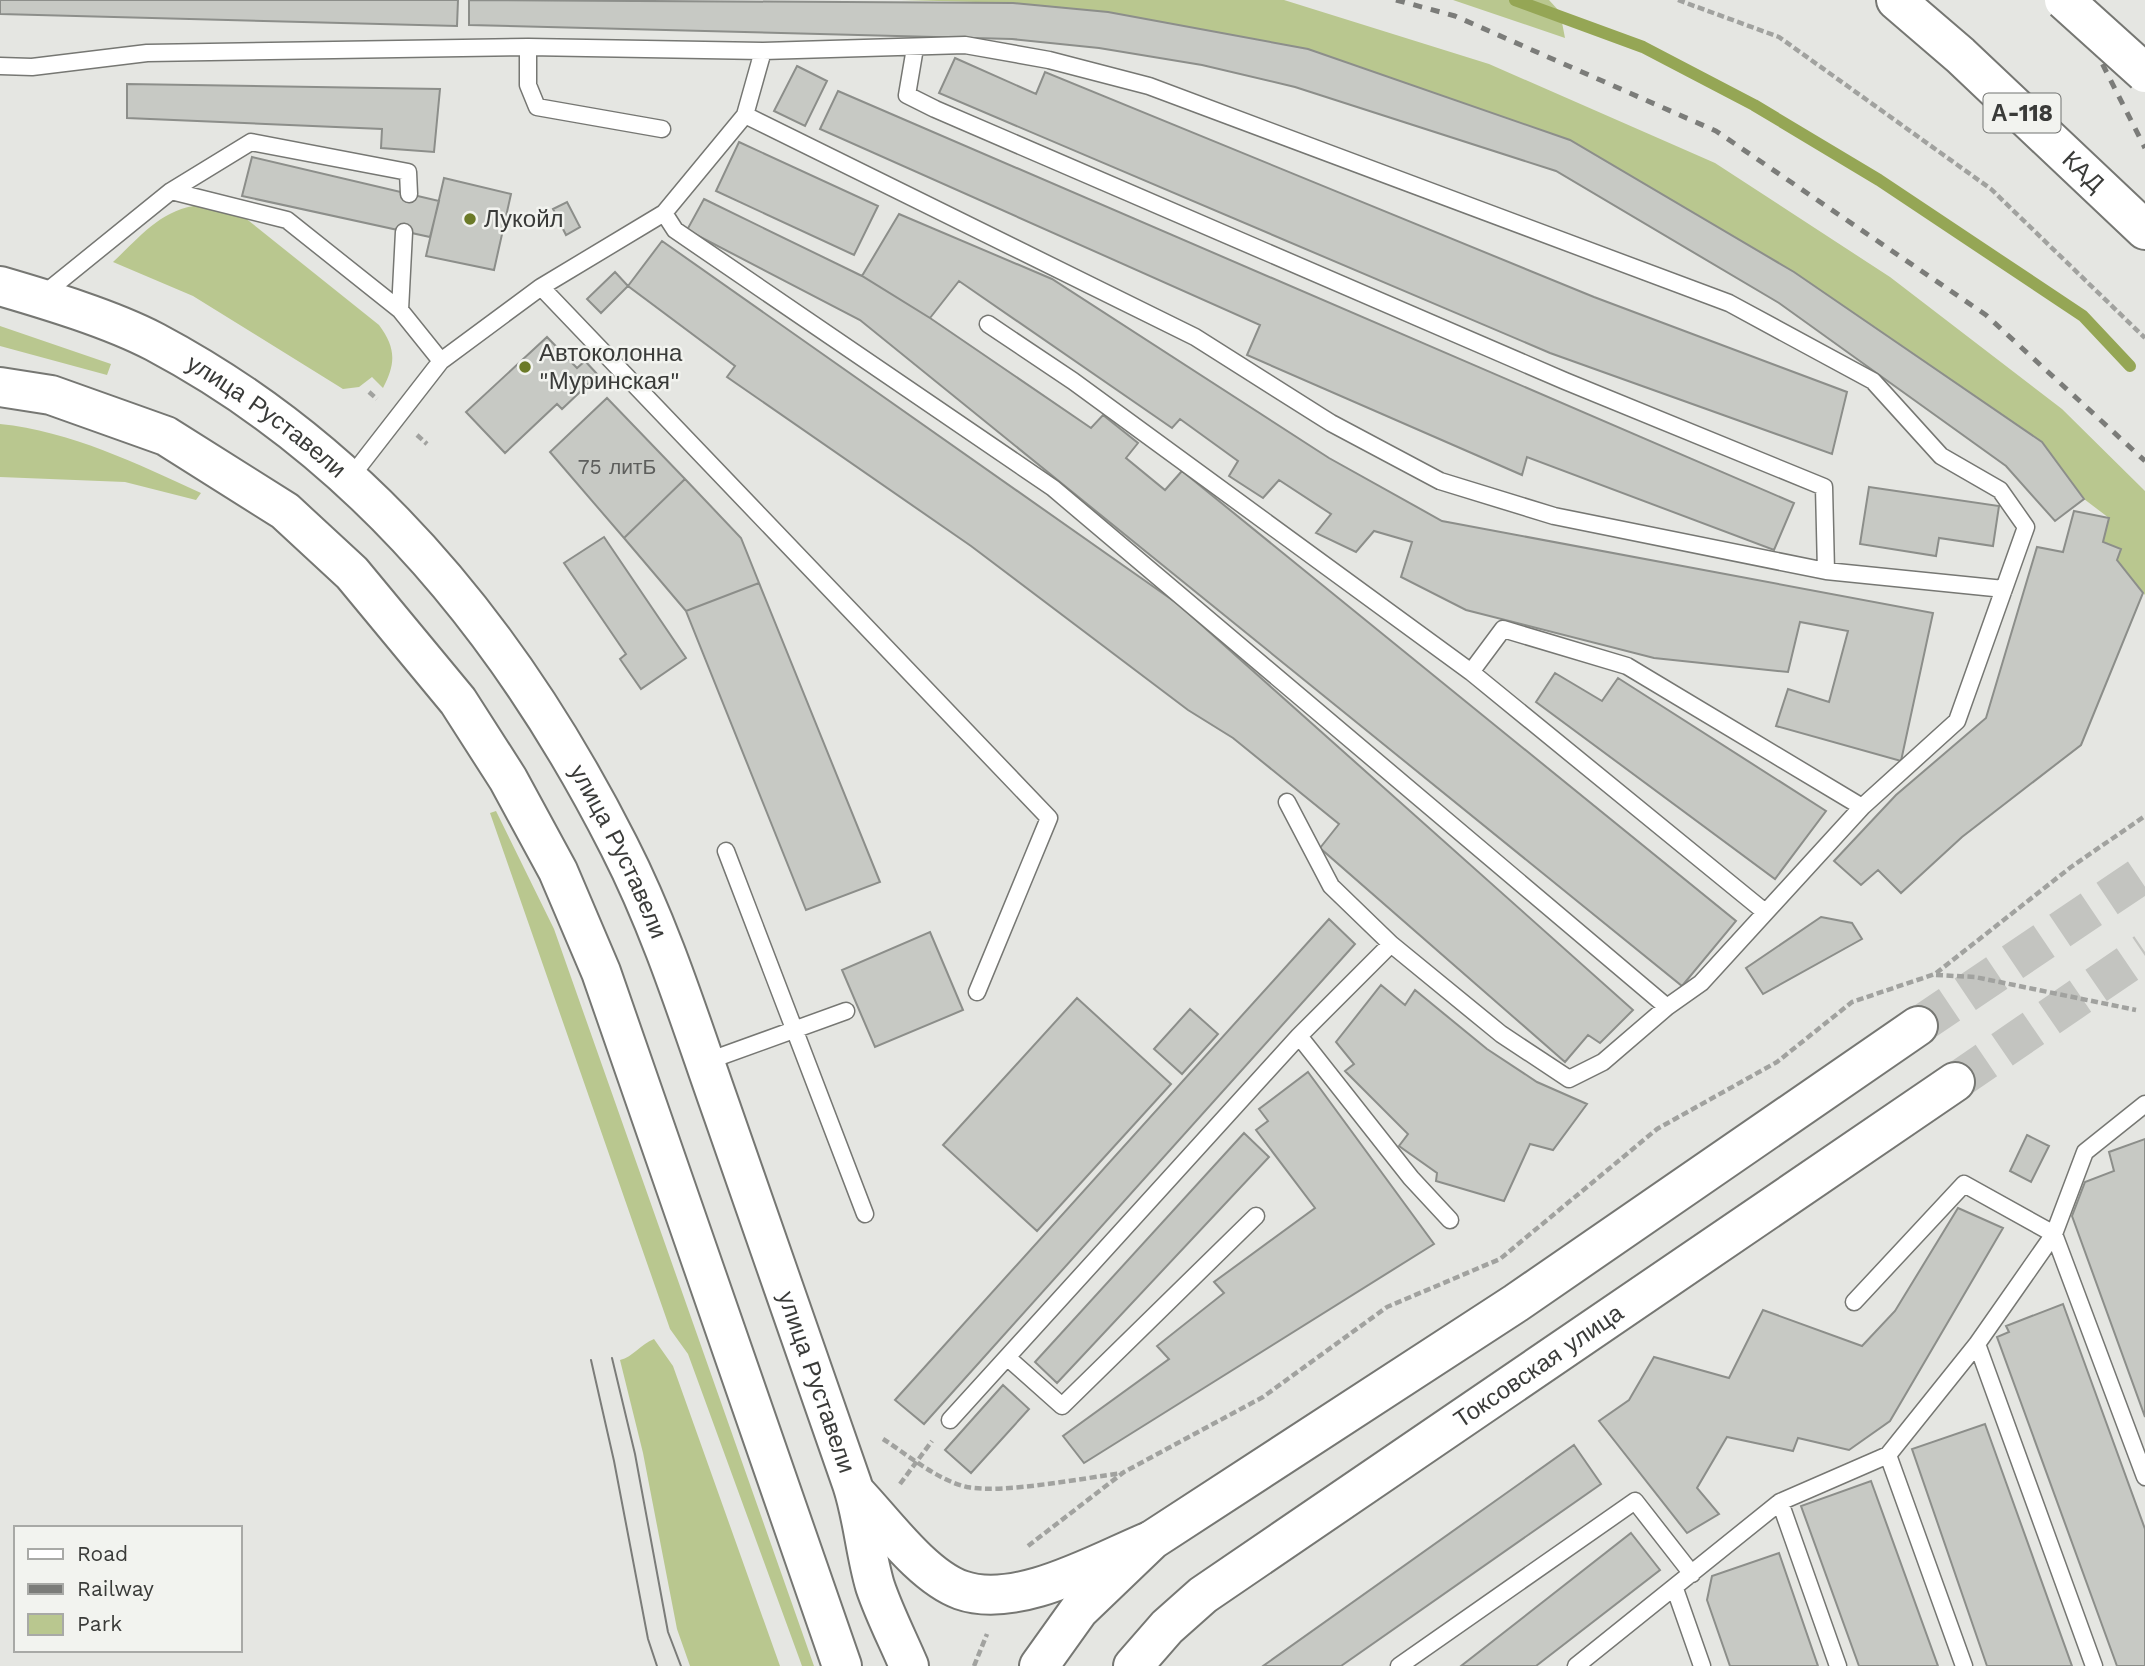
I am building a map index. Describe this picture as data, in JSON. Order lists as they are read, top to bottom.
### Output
{
  "streets": {
    "main road": [
      "А-118",
      "КАД",
      "улица Руставели",
      "Токсовская улица"
    ]
  },
  "places": ["Лукойл", "Автоколонна \"Муринская\""],
  "house_numbers": ["75 литБ"],
  "legend": ["Road", "Railway", "Park"]
}
